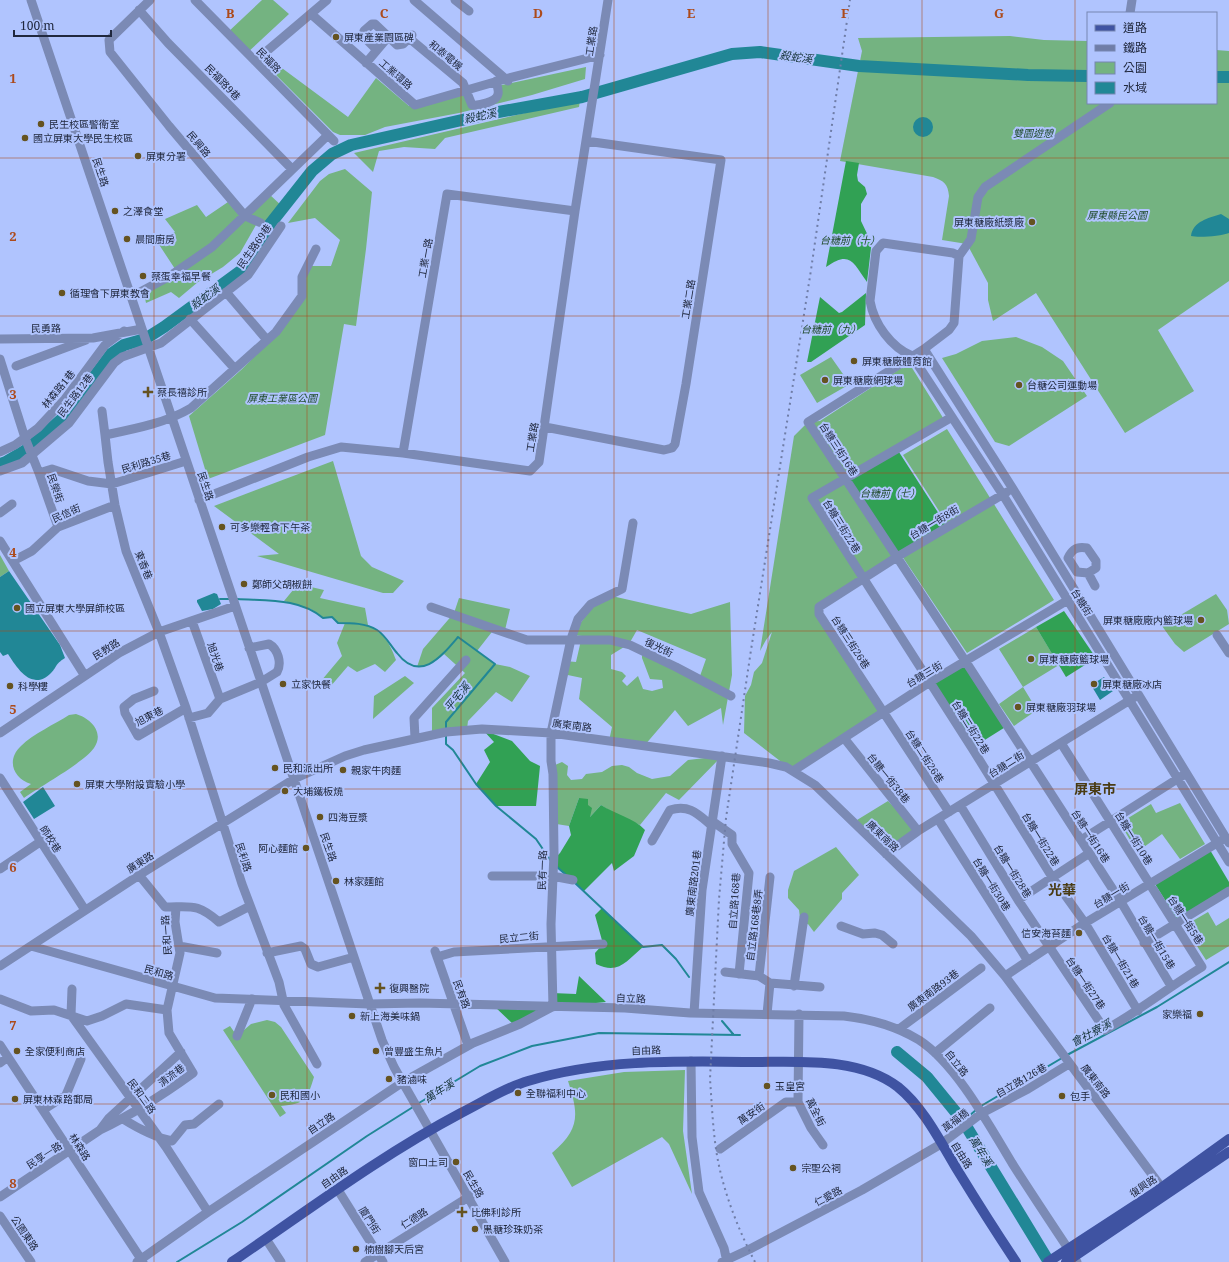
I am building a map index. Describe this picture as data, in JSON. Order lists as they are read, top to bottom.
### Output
{
  "streets": {
    "main road": ["自由路", "復興路"],
    "street": [
      "工業路",
      "和泰電機",
      "民福路",
      "工業環路",
      "民福路9巷",
      "民興路",
      "民生路",
      "民生路69巷",
      "工業一路",
      "工業二路",
      "民勇路",
      "林森路1巷",
      "民生路12巷",
      "台糖三街16巷",
      "民利路35巷",
      "民榮街",
      "民信街",
      "台糖一街8街",
      "台糖三街22巷",
      "東香巷",
      "台糖街",
      "台糖三街26巷",
      "復光街",
      "民教路",
      "旭光巷",
      "台糖三街",
      "旭東巷",
      "廣東南路",
      "台糖二街22巷",
      "台糖二街26巷",
      "台糖二街",
      "台糖一街38巷",
      "台糖一街16巷",
      "台糖一街10巷",
      "師校巷",
      "台糖一街22巷",
      "民利路",
      "廣東路",
      "民有一路",
      "台糖一街28巷",
      "廣東南路201巷",
      "台糖一街30巷",
      "台糖一街",
      "自立路168巷",
      "台糖一街5巷",
      "自立路168巷8弄",
      "民和一路",
      "民立二街",
      "台糖一街15巷",
      "台糖一街21巷",
      "民和路",
      "台糖一街27巷",
      "廣東南路93巷",
      "民有路",
      "自立路",
      "清流巷",
      "自立路126巷",
      "民和二路",
      "萬全街",
      "萬安街",
      "萬福橋",
      "林森路",
      "民享一路",
      "仁愛路",
      "仁德路",
      "廈門街",
      "公園東路"
    ]
  },
  "crossings": [
    ["工業路", "工業環路"],
    ["工業路", "民生路"],
    ["工業路", "工業一路"],
    ["工業路", "工業二路"],
    ["和泰電機", "工業環路"],
    ["民福路", "民福路9巷"],
    ["民福路", "民興路"],
    ["民福路9巷", "民興路"],
    ["民生路", "民生路69巷"],
    ["民生路", "民勇路"],
    ["民生路", "民生路12巷"],
    ["民生路", "民利路35巷"],
    ["民生路", "民教路"],
    ["民生路", "廣東南路"],
    ["民生路", "廣東路"],
    ["民生路", "民和路"],
    ["民生路", "自立路"],
    ["民生路", "自由路"],
    ["民生路", "仁德路"],
    ["民生路69巷", "民生路12巷"],
    ["民勇路", "林森路1巷"],
    ["林森路1巷", "民榮街"],
    ["民生路12巷", "民榮街"],
    ["台糖三街16巷", "台糖一街8街"],
    ["台糖三街16巷", "台糖三街22巷"],
    ["台糖三街16巷", "台糖街"],
    ["台糖三街16巷", "台糖三街"],
    ["台糖三街16巷", "台糖一街16巷"],
    ["民榮街", "民信街"],
    ["民信街", "東香巷"],
    ["台糖一街8街", "台糖三街22巷"],
    ["台糖一街8街", "台糖街"],
    ["台糖一街8街", "台糖三街26巷"],
    ["台糖三街22巷", "台糖街"],
    ["台糖三街22巷", "台糖三街26巷"],
    ["台糖三街22巷", "台糖三街"],
    ["台糖三街22巷", "台糖二街22巷"],
    ["東香巷", "民教路"],
    ["台糖街", "台糖三街"],
    ["台糖街", "台糖二街"],
    ["台糖街", "台糖一街"],
    ["台糖三街26巷", "台糖三街"],
    ["台糖三街26巷", "台糖二街26巷"],
    ["民教路", "旭光巷"],
    ["台糖三街", "廣東南路"],
    ["台糖三街", "台糖二街22巷"],
    ["台糖三街", "台糖二街26巷"],
    ["台糖三街", "台糖一街38巷"],
    ["台糖三街", "台糖一街16巷"],
    ["廣東南路", "台糖二街"],
    ["廣東南路", "廣東路"],
    ["廣東南路", "民有一路"],
    ["廣東南路", "廣東南路201巷"],
    ["廣東南路", "台糖一街"],
    ["廣東南路", "自立路126巷"],
    ["廣東南路", "復興路"],
    ["台糖二街22巷", "台糖二街"],
    ["台糖二街22巷", "台糖一街22巷"],
    ["台糖二街26巷", "台糖二街"],
    ["台糖二街", "台糖一街38巷"],
    ["台糖二街", "台糖一街16巷"],
    ["台糖二街", "台糖一街10巷"],
    ["台糖二街", "台糖一街22巷"],
    ["台糖二街", "台糖一街28巷"],
    ["台糖二街", "台糖一街30巷"],
    ["台糖一街16巷", "台糖一街"],
    ["台糖一街16巷", "台糖一街15巷"],
    ["台糖一街10巷", "台糖一街"],
    ["台糖一街10巷", "台糖一街5巷"],
    ["師校巷", "廣東路"],
    ["台糖一街22巷", "台糖一街"],
    ["台糖一街22巷", "台糖一街21巷"],
    ["民利路", "廣東路"],
    ["民利路", "民和路"],
    ["廣東路", "民和路"],
    ["民有一路", "民立二街"],
    ["民有一路", "民和路"],
    ["民有一路", "自立路"],
    ["台糖一街28巷", "台糖一街"],
    ["台糖一街28巷", "台糖一街27巷"],
    ["廣東南路201巷", "自立路168巷"],
    ["廣東南路201巷", "自立路"],
    ["台糖一街30巷", "台糖一街"],
    ["台糖一街", "台糖一街5巷"],
    ["台糖一街", "台糖一街15巷"],
    ["台糖一街", "台糖一街21巷"],
    ["台糖一街", "台糖一街27巷"],
    ["台糖一街5巷", "台糖一街15巷"],
    ["民和一路", "民和路"],
    ["民和一路", "清流巷"],
    ["民立二街", "民有路"],
    ["台糖一街21巷", "台糖一街27巷"],
    ["民和路", "民有路"],
    ["民和路", "自立路"],
    ["廣東南路93巷", "自立路"],
    ["民有路", "自立路"],
    ["自立路", "自立路126巷"],
    ["自立路", "民和二路"],
    ["自立路", "萬全街"],
    ["自立路", "萬福橋"],
    ["自立路", "林森路"],
    ["自立路", "復興路"],
    ["自由路", "萬全街"],
    ["自由路", "萬福橋"],
    ["自由路", "仁愛路"],
    ["自由路", "廈門街"],
    ["清流巷", "民和二路"],
    ["清流巷", "民享一路"],
    ["自立路126巷", "萬福橋"],
    ["萬全街", "萬安街"],
    ["萬福橋", "仁愛路"],
    ["林森路", "民享一路"],
    ["仁德路", "廈門街"]
  ],
  "districts": ["屏東市", "光華"],
  "water": [
    "殺蛇溪",
    "平宅溪",
    "會社寮溪",
    "萬年溪"
  ],
  "parks": [
    "雙園遊憩",
    "屏東縣民公園",
    "台糖前（十）",
    "台糖前（九）",
    "屏東工業區公園",
    "台糖前（七）"
  ],
  "places": {
    "other": [
      "屏東產業園區碑",
      "民生校區警衛室",
      "國立屏東大學民生校區",
      "屏東分署",
      "之澤食堂",
      "屏東糖廠紙漿廠",
      "晨間廚房",
      "蔡蛋幸福早餐",
      "循理會下屏東教會",
      "屏東糖廠體育館",
      "屏東糖廠網球場",
      "台糖公司運動場",
      "可多樂輕食下午茶",
      "鄭師父胡椒餅",
      "國立屏東大學屏師校區",
      "屏東糖廠廠内籃球場",
      "屏東糖廠籃球場",
      "立家快餐",
      "屏東糖廠冰店",
      "科學樓",
      "屏東糖廠羽球場",
      "民和派出所",
      "親家牛肉麵",
      "屏東大學附設實驗小學",
      "大埔鐵板燒",
      "四海豆漿",
      "阿心麵館",
      "林家麵館",
      "信安海苔麵",
      "家樂福",
      "新上海美味鍋",
      "全家便利商店",
      "曾豐盛生魚片",
      "豬滷味",
      "玉皇宮",
      "全聯福利中心",
      "民和國小",
      "包手",
      "屏東林森路郵局",
      "窗口土司",
      "宗聖公祠",
      "黑糖珍珠奶茶",
      "楠樹腳天后宮"
    ],
    "health": ["蔡長禧診所", "復興醫院", "比佛利診所"]
  },
  "legend": [
    "道路",
    "鐵路",
    "公園",
    "水域"
  ],
  "scale_bar": "100 m",
  "grid": {
    "columns": [
      "B",
      "C",
      "D",
      "E",
      "F",
      "G"
    ],
    "rows": [
      "1",
      "2",
      "3",
      "4",
      "5",
      "6",
      "7",
      "8"
    ]
  }
}
